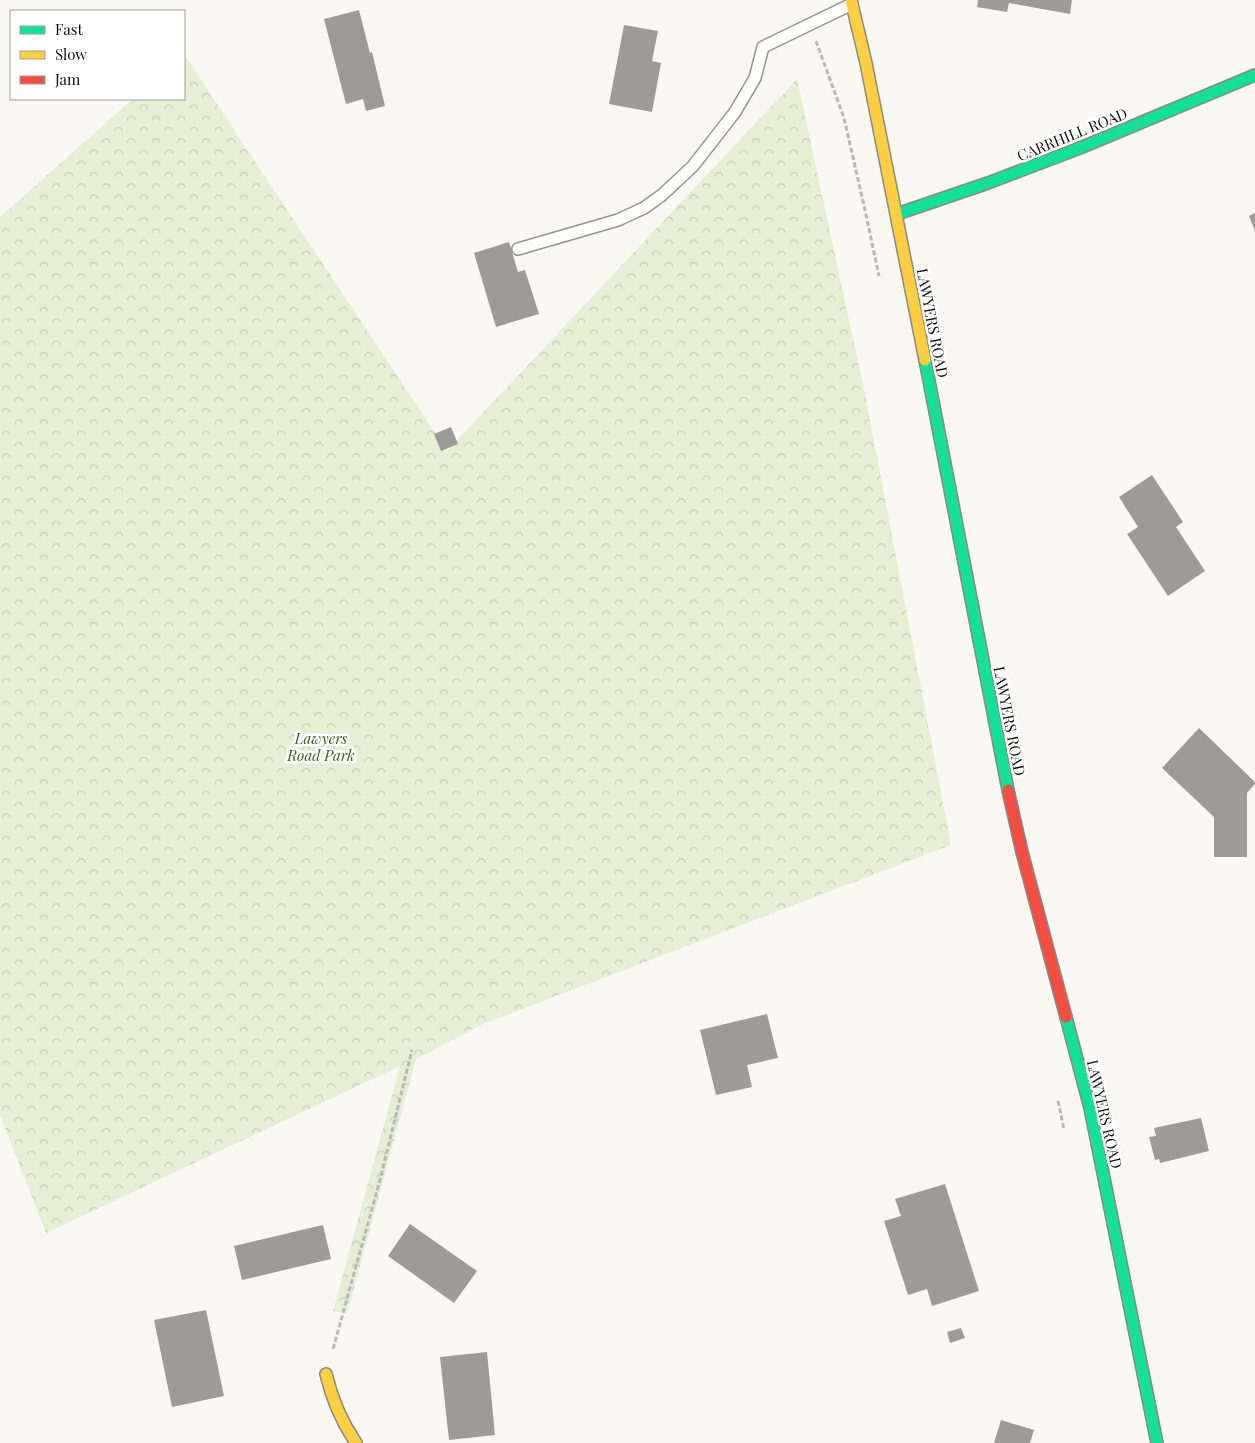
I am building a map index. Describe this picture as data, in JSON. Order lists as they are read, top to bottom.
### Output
{
  "streets": {
    "main road": ["CARRHILL ROAD", "LAWYERS ROAD"]
  },
  "crossings": [
    ["CARRHILL ROAD", "LAWYERS ROAD"]
  ],
  "parks": ["Lawyers Road Park"],
  "legend": ["Fast", "Slow", "Jam"]
}
